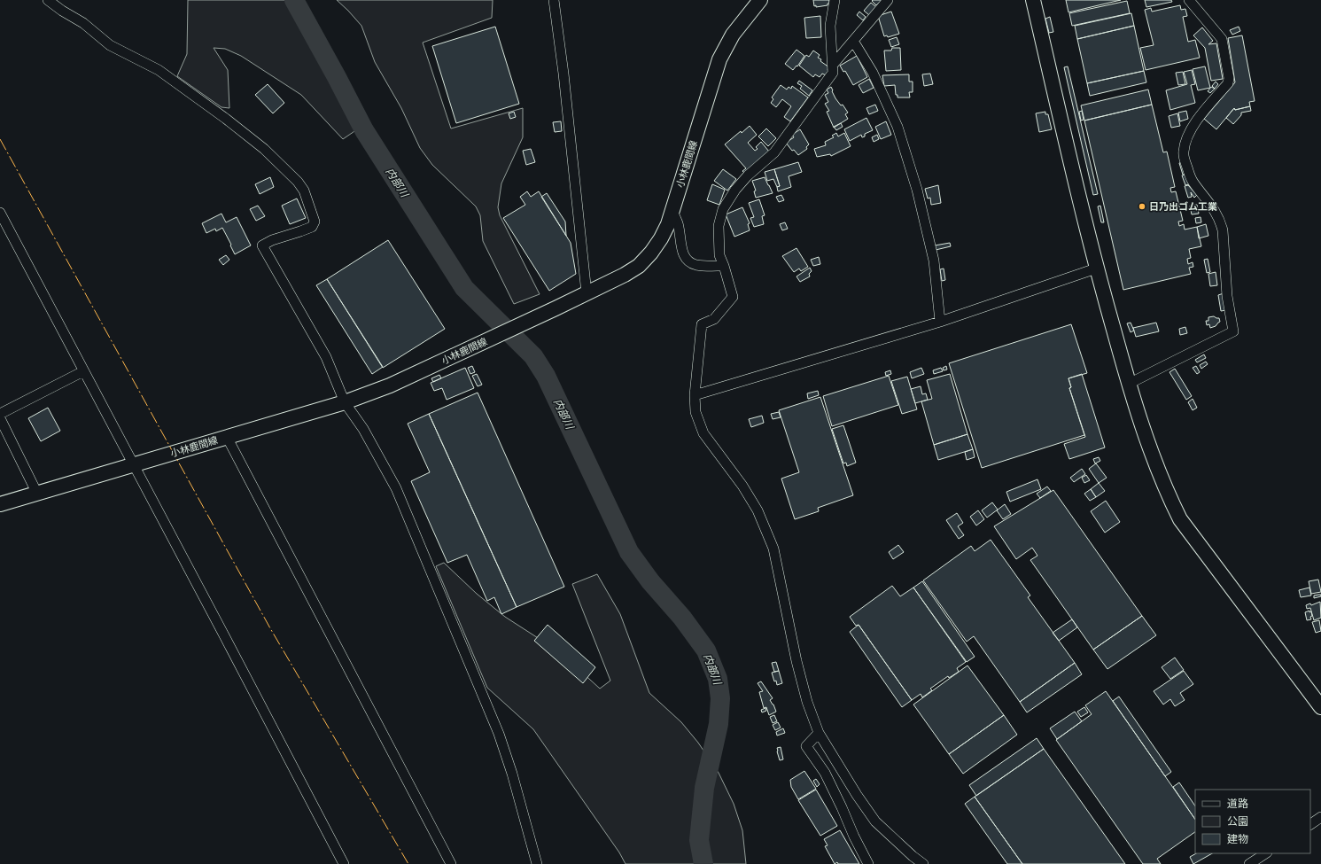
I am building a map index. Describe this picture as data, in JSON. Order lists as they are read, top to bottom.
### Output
{
  "streets": {
    "main road": ["小林鹿間線"]
  },
  "water": ["内部川"],
  "places": ["日乃出ゴム工業"],
  "legend": ["道路", "公園", "建物"]
}
